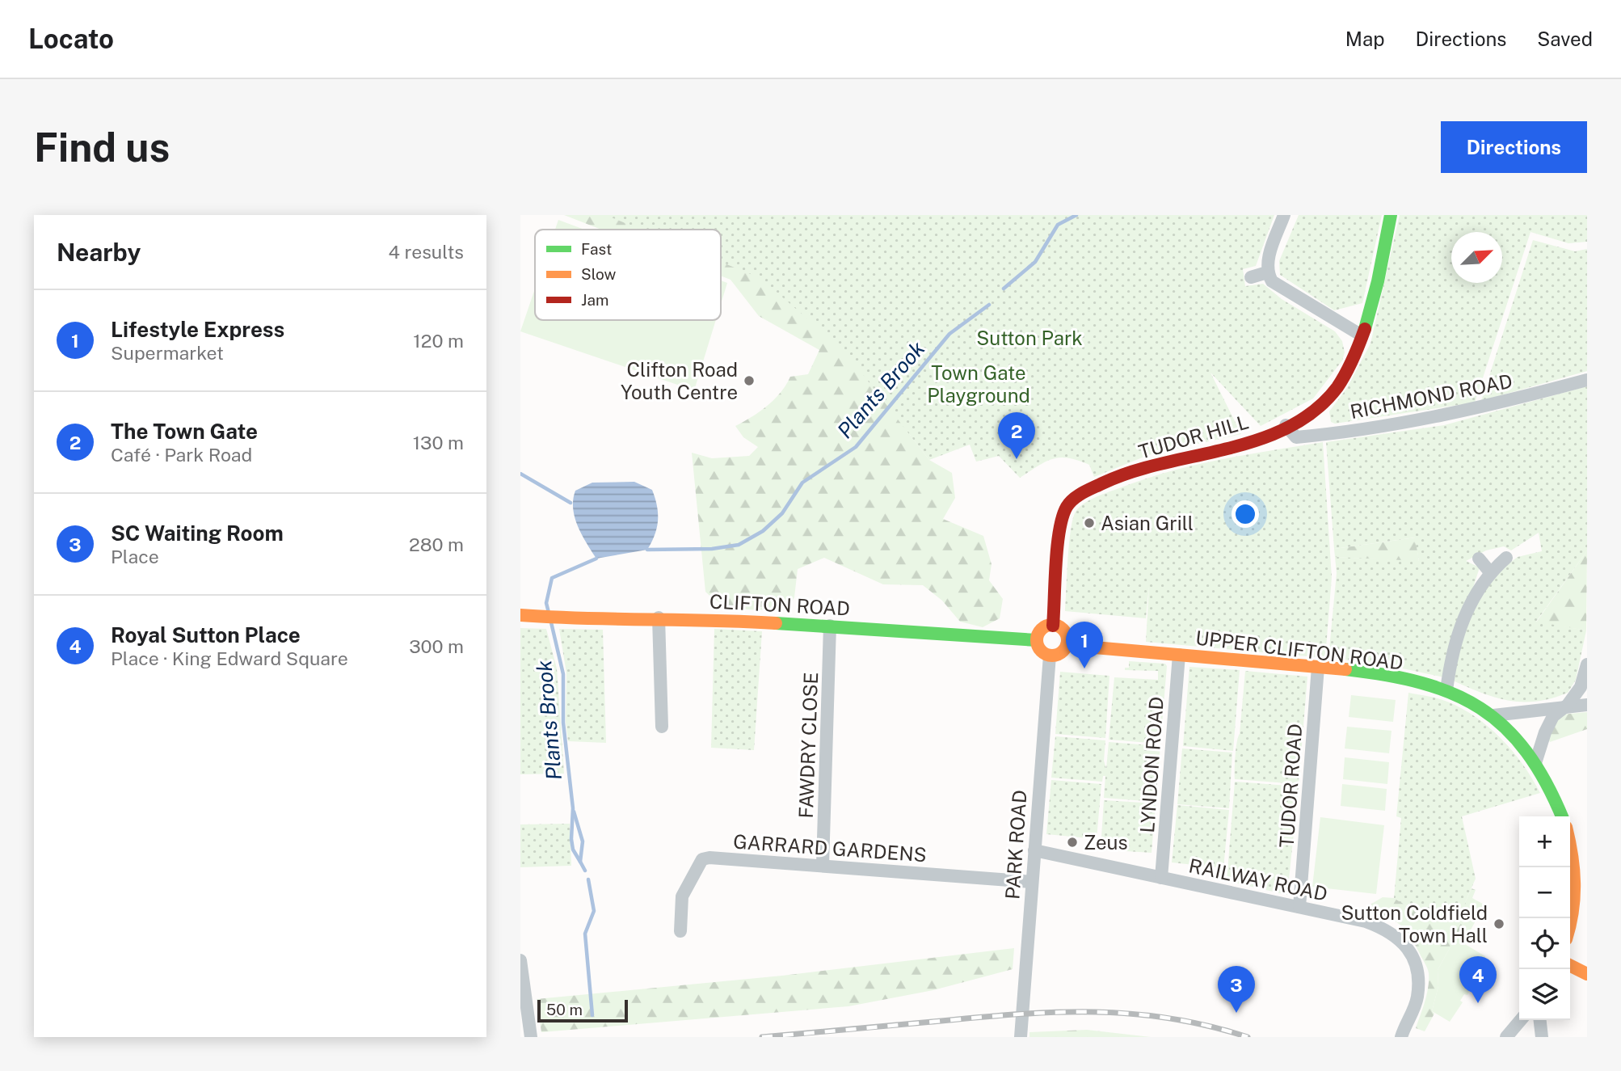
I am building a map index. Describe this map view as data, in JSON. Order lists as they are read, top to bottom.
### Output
{
  "streets": {
    "street": [
      "RICHMOND ROAD",
      "TUDOR HILL",
      "CLIFTON ROAD",
      "UPPER CLIFTON ROAD",
      "FAWDRY CLOSE",
      "LYNDON ROAD",
      "TUDOR ROAD",
      "PARK ROAD",
      "GARRARD GARDENS",
      "RAILWAY ROAD"
    ]
  },
  "crossings": [
    ["RICHMOND ROAD", "TUDOR HILL"],
    ["TUDOR HILL", "CLIFTON ROAD"],
    ["TUDOR HILL", "UPPER CLIFTON ROAD"],
    ["TUDOR HILL", "PARK ROAD"],
    ["CLIFTON ROAD", "UPPER CLIFTON ROAD"],
    ["CLIFTON ROAD", "FAWDRY CLOSE"],
    ["CLIFTON ROAD", "PARK ROAD"],
    ["UPPER CLIFTON ROAD", "LYNDON ROAD"],
    ["UPPER CLIFTON ROAD", "TUDOR ROAD"],
    ["UPPER CLIFTON ROAD", "PARK ROAD"],
    ["FAWDRY CLOSE", "GARRARD GARDENS"],
    ["LYNDON ROAD", "RAILWAY ROAD"],
    ["TUDOR ROAD", "RAILWAY ROAD"],
    ["PARK ROAD", "GARRARD GARDENS"],
    ["PARK ROAD", "RAILWAY ROAD"]
  ],
  "water": ["Plants Brook"],
  "parks": ["Sutton Park", "Town Gate Playground"],
  "places": [
    "Clifton Road Youth Centre",
    "Asian Grill",
    "Zeus",
    "Sutton Coldfield Town Hall"
  ],
  "legend": ["Fast", "Slow", "Jam"],
  "scale_bar": "50 m",
  "north": "top right",
  "page": {
    "header": "Locato",
    "nav": ["Map", "Directions", "Saved"],
    "buttons": "Directions",
    "title": "Find us",
    "heading": ["Nearby", "4 results"],
    "list": [
      {
        "mark": "1",
        "name": "Lifestyle Express",
        "note": "Supermarket",
        "value": "120 m"
      },
      {
        "mark": "2",
        "name": "The Town Gate",
        "note": "Café · Park Road",
        "value": "130 m"
      },
      {
        "mark": "3",
        "name": "SC Waiting Room",
        "note": "Place",
        "value": "280 m"
      },
      {
        "mark": "4",
        "name": "Royal Sutton Place",
        "note": "Place · King Edward Square",
        "value": "300 m"
      }
    ],
    "pins": [
      "2",
      "1",
      "4",
      "3"
    ],
    "map_buttons": ["+", "−"],
    "scale": "50 m"
  }
}
